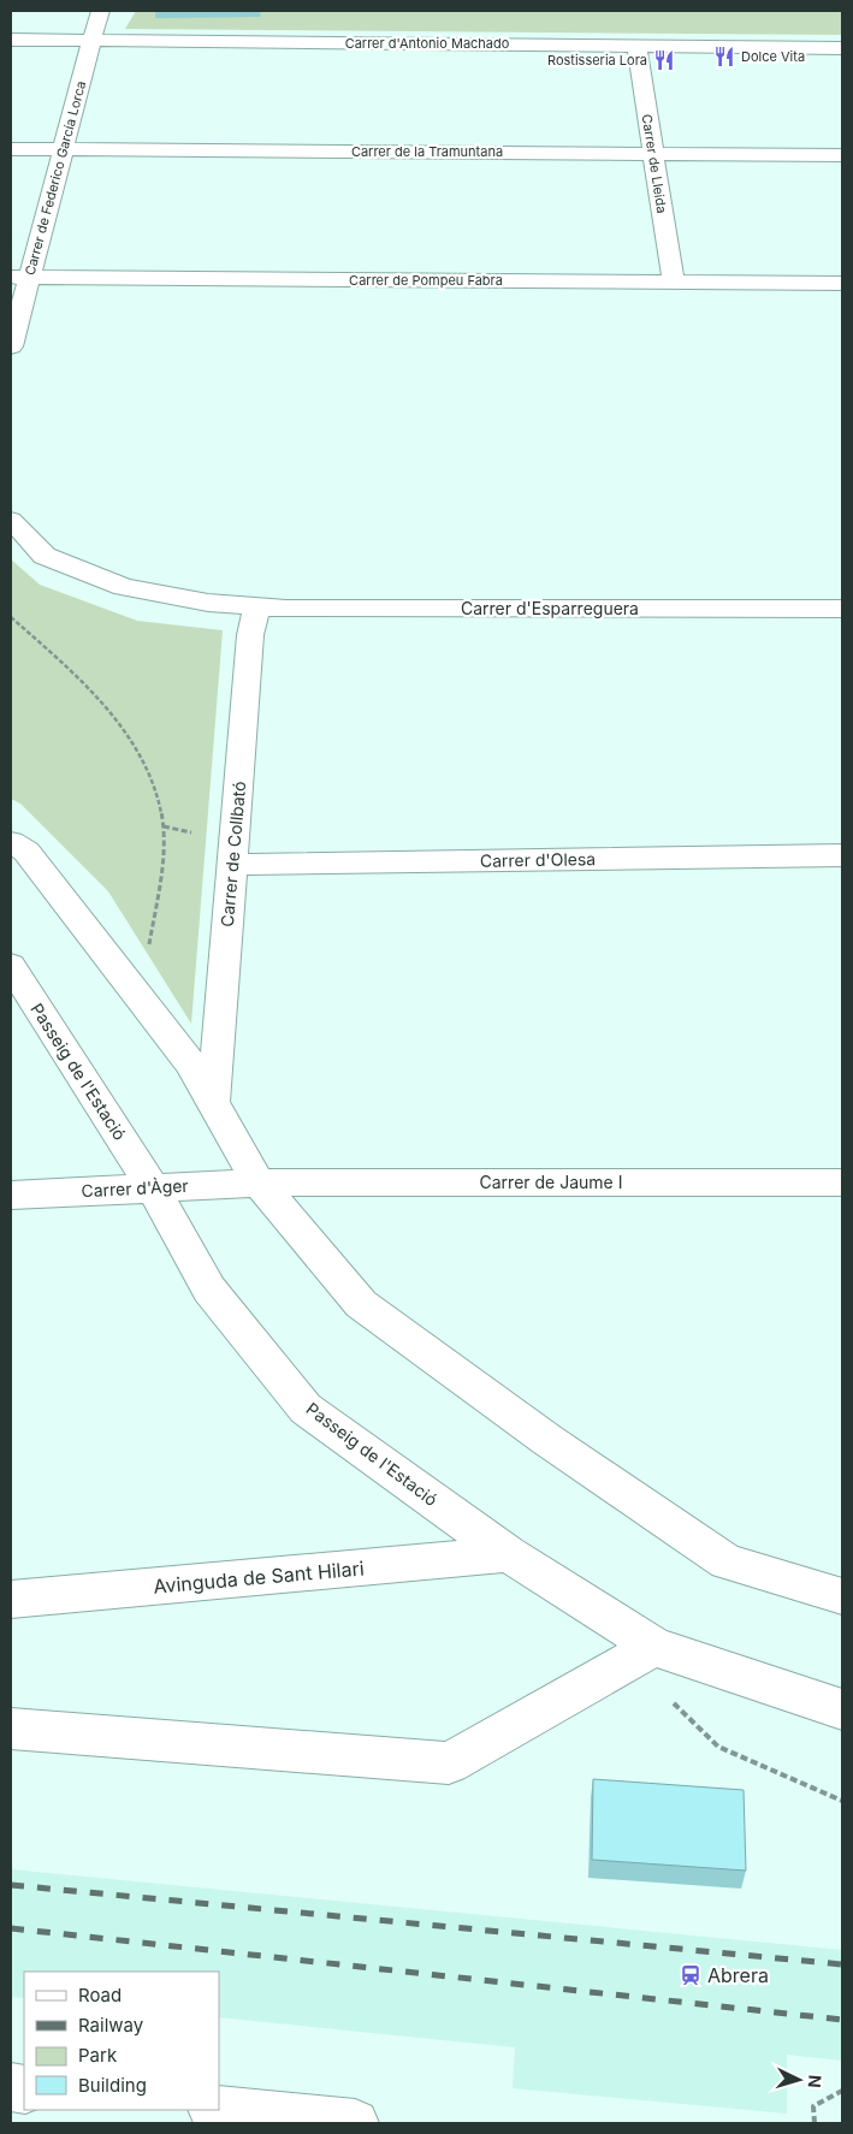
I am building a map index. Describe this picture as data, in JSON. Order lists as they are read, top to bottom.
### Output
{
  "streets": {
    "street": [
      "Carrer d'Antonio Machado",
      "Carrer de la Tramuntana",
      "Carrer de Lleida",
      "Carrer de Federico García Lorca",
      "Carrer de Pompeu Fabra",
      "Carrer d'Esparreguera",
      "Carrer de Collbató",
      "Carrer d'Olesa",
      "Passeig de l'Estació",
      "Carrer de Jaume I",
      "Carrer d'Àger",
      "Avinguda de Sant Hilari"
    ]
  },
  "crossings": [
    ["Carrer d'Antonio Machado", "Carrer de Lleida"],
    ["Carrer d'Antonio Machado", "Carrer de Federico García Lorca"],
    ["Carrer de la Tramuntana", "Carrer de Lleida"],
    ["Carrer de la Tramuntana", "Carrer de Federico García Lorca"],
    ["Carrer de Lleida", "Carrer de Pompeu Fabra"],
    ["Carrer de Federico García Lorca", "Carrer de Pompeu Fabra"],
    ["Carrer d'Esparreguera", "Carrer de Collbató"],
    ["Carrer de Collbató", "Carrer d'Olesa"],
    ["Passeig de l'Estació", "Carrer d'Àger"],
    ["Passeig de l'Estació", "Avinguda de Sant Hilari"],
    ["Carrer de Jaume I", "Carrer d'Àger"]
  ],
  "places": {
    "restaurant": ["Dolce Vita", "Rostisseria Lora"],
    "station": ["Abrera"]
  },
  "legend": [
    "Road",
    "Railway",
    "Park",
    "Building"
  ],
  "north": "right"
}
